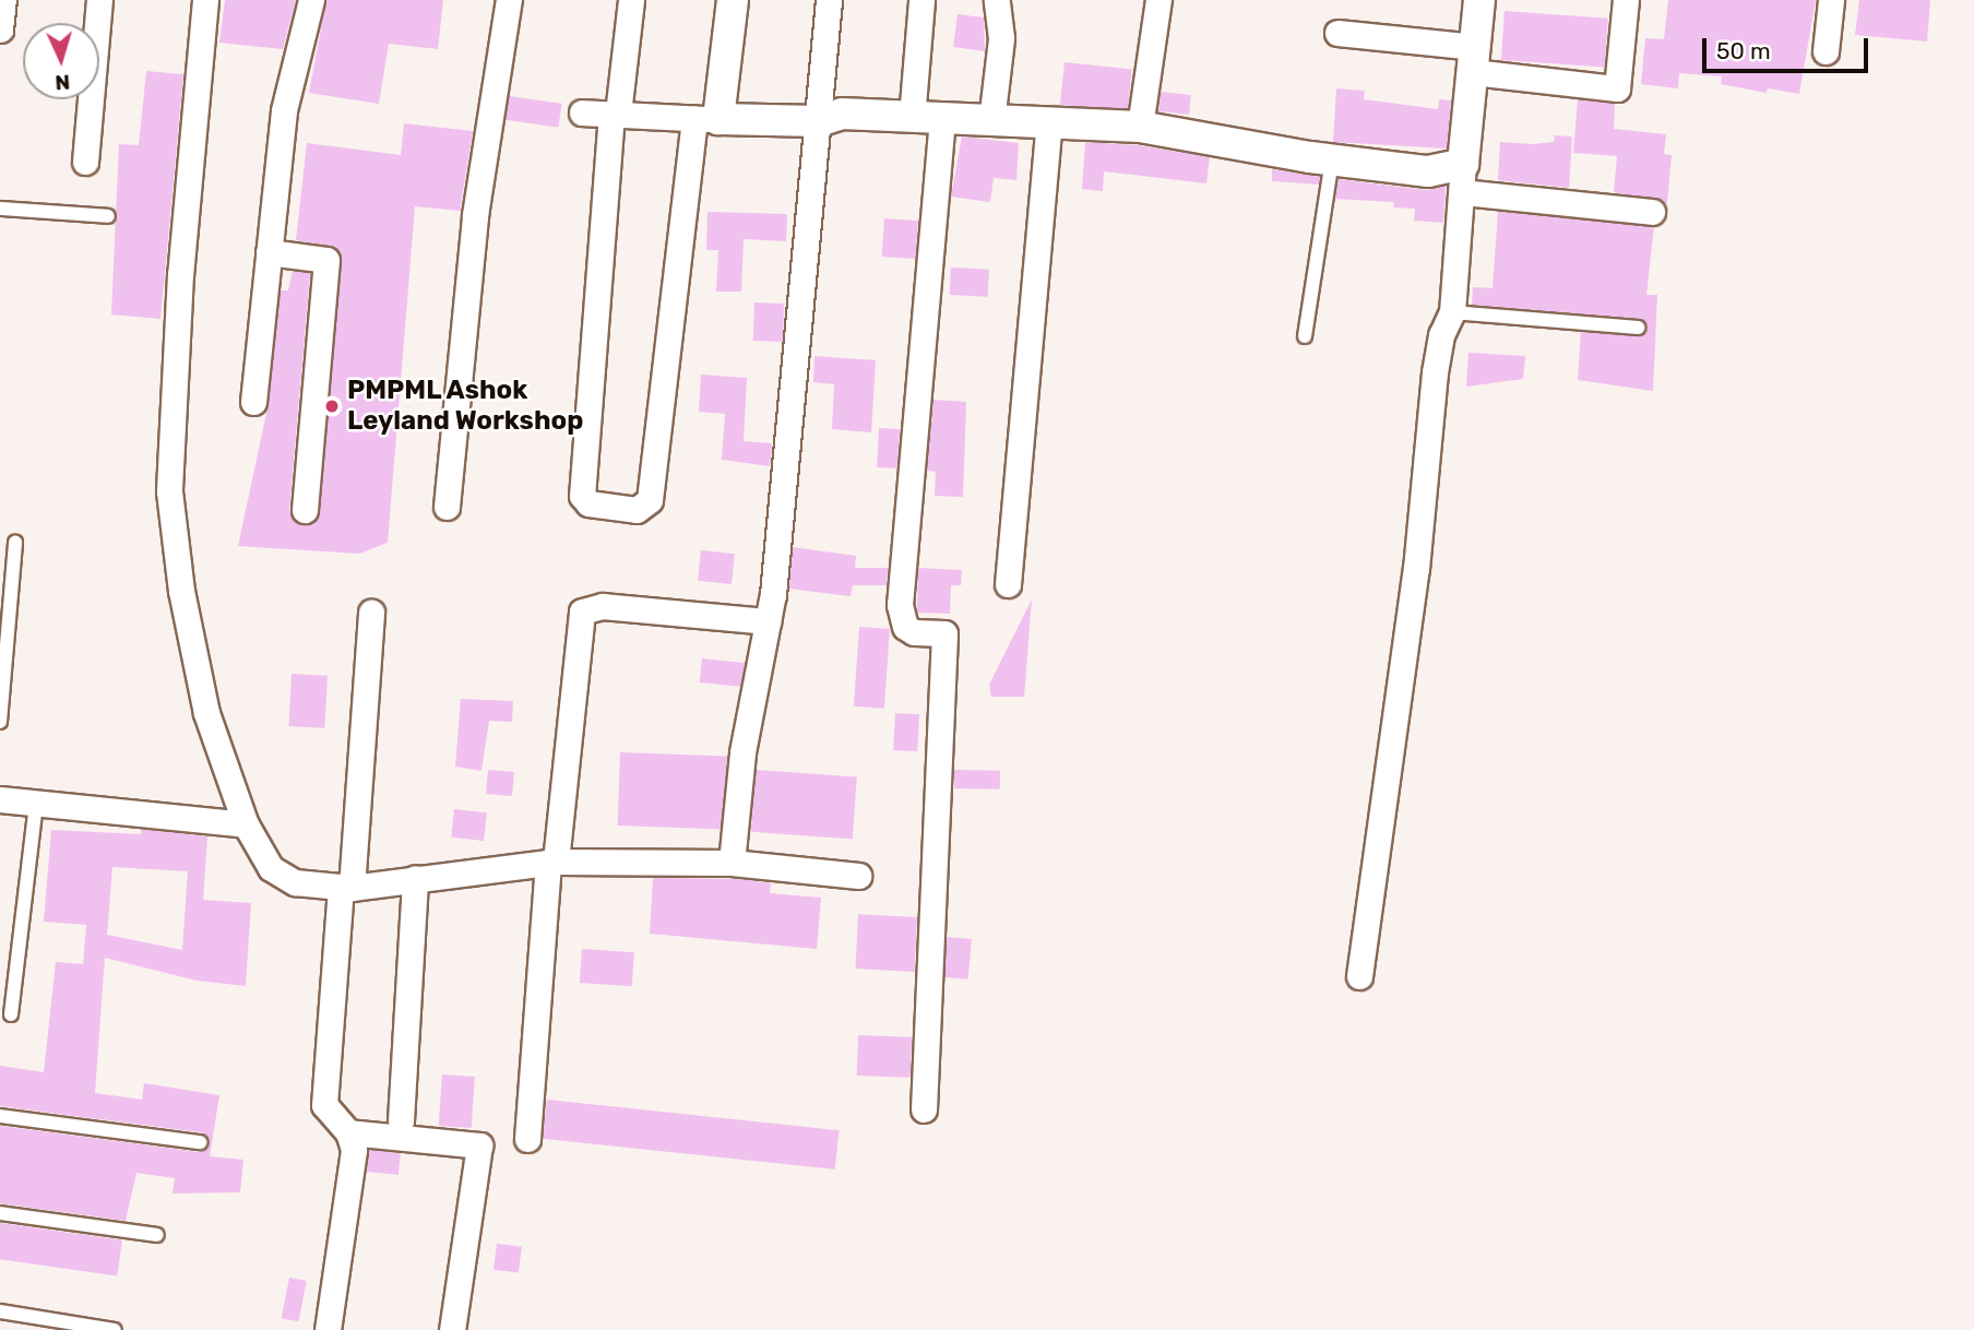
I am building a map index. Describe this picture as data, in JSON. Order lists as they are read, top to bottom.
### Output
{
  "places": ["PMPML Ashok Leyland Workshop"],
  "scale_bar": "50 m",
  "north": "bottom"
}
